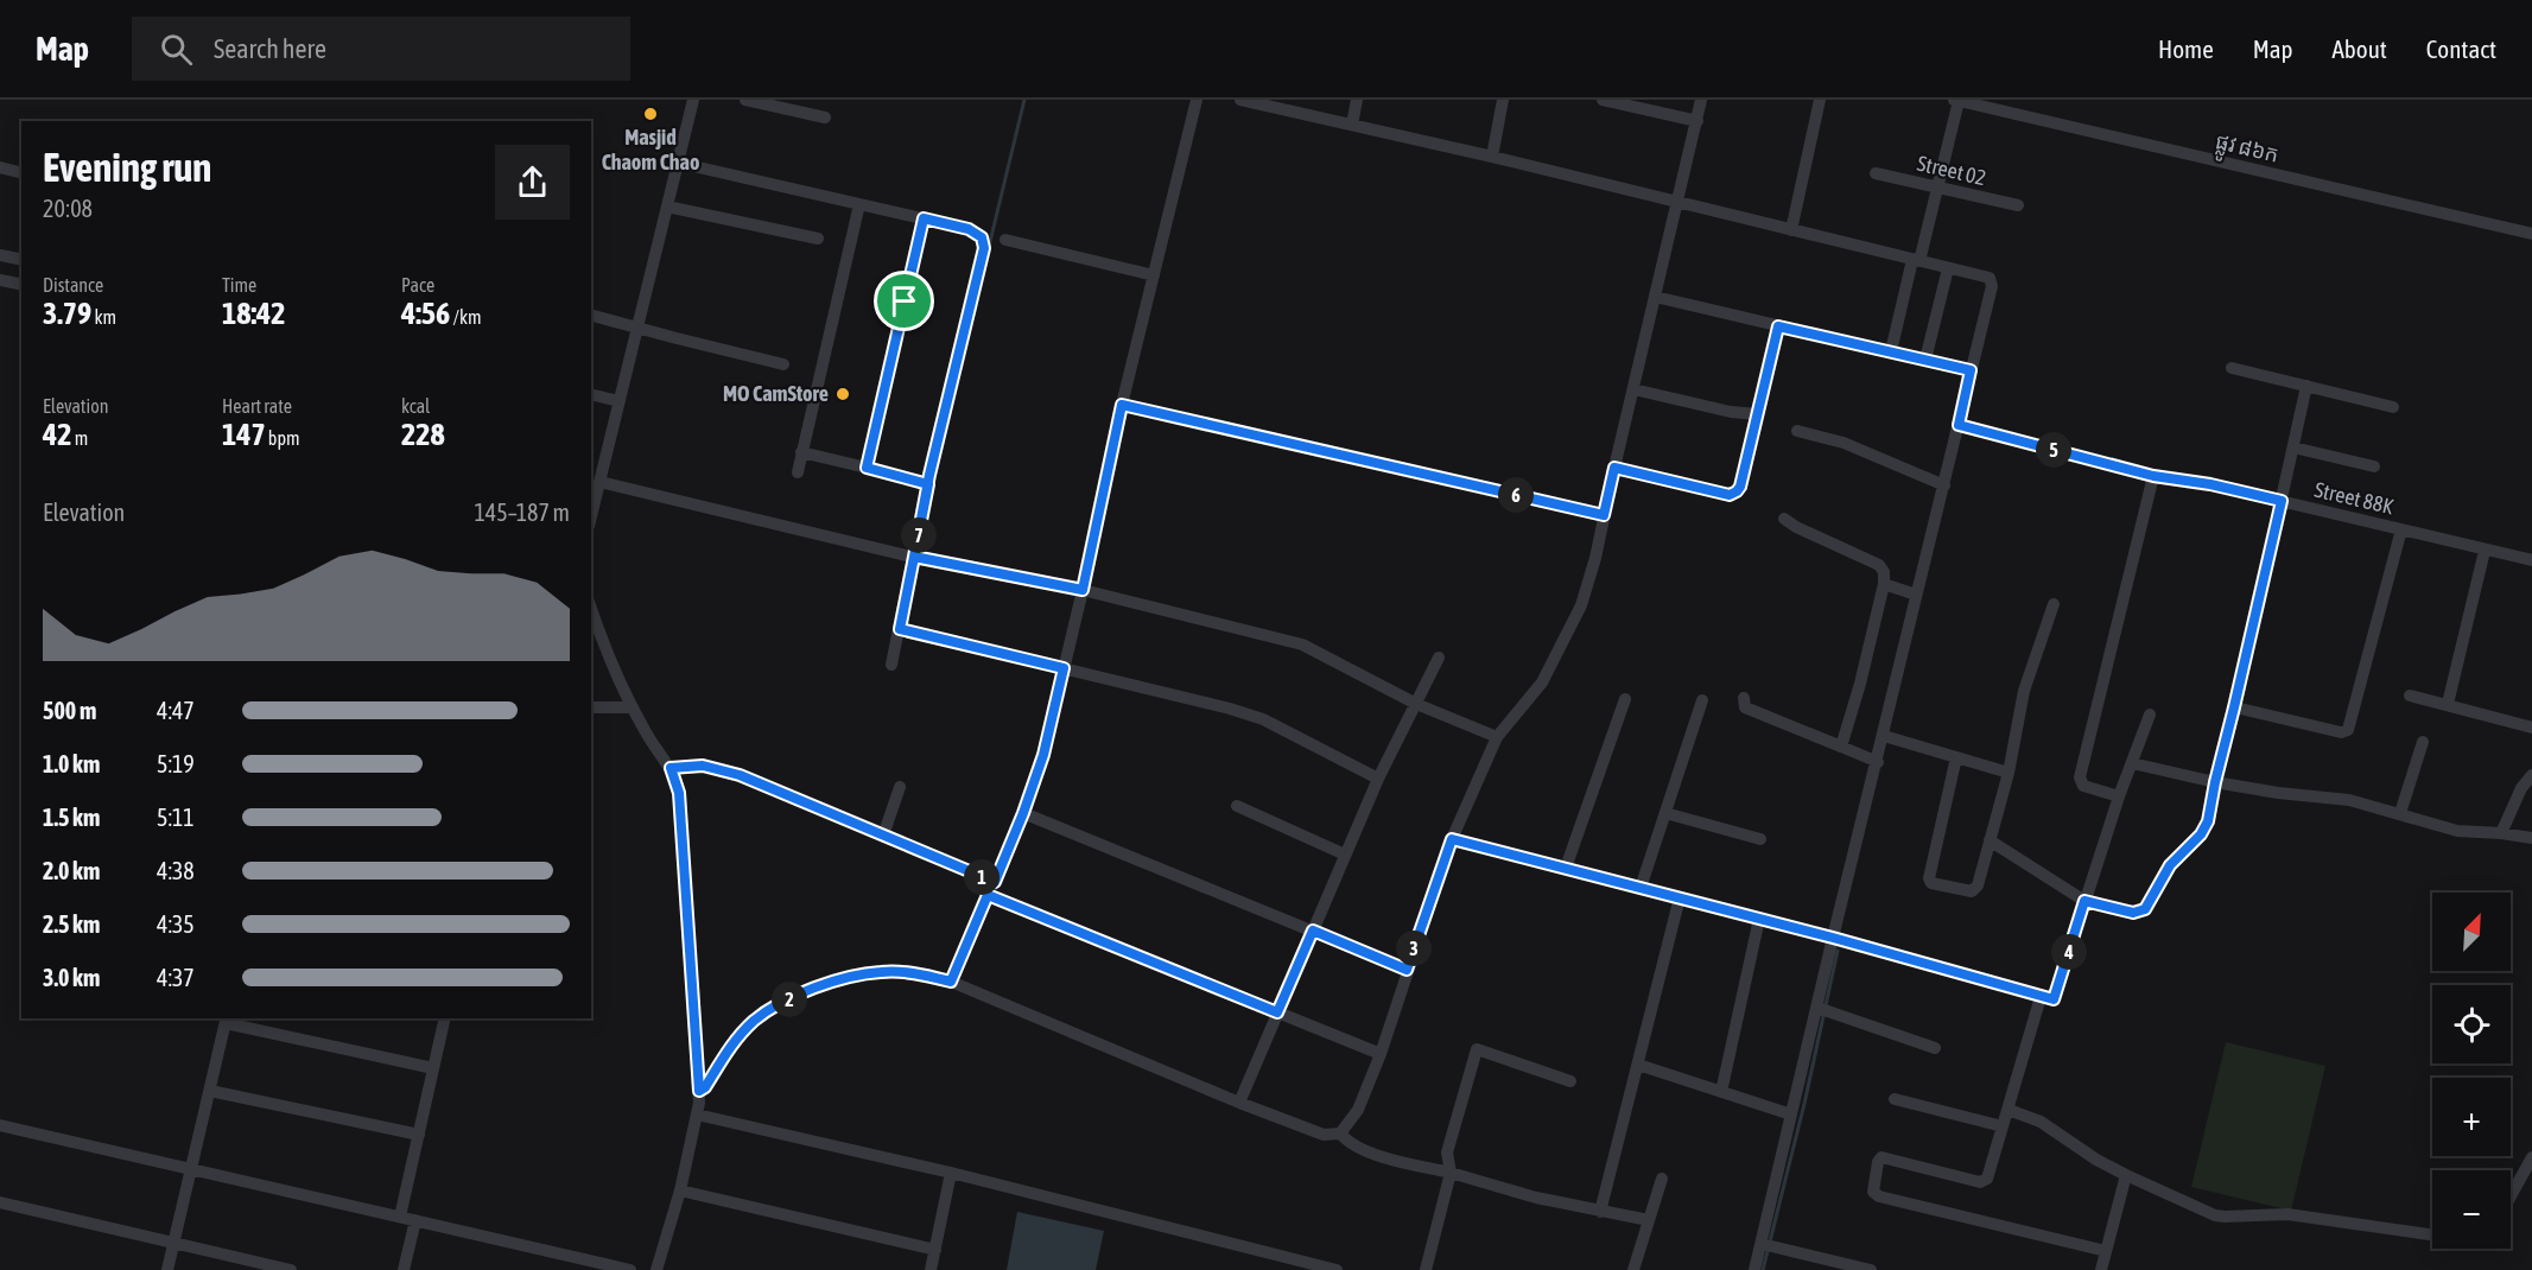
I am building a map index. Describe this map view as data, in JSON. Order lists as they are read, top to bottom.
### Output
{
  "streets": {
    "street": ["ផ្លូវ ៨៦ក", "Street 02", "Street 88K"]
  },
  "places": ["Masjid Chaom Chao", "MO CamStore"],
  "north": "top right",
  "page": {
    "header": "Map",
    "search": "Search here",
    "nav": [
      "Home",
      "Map",
      "About",
      "Contact"
    ],
    "heading": ["Evening run", "20:08"],
    "stats": [
      ["Distance", "3.79 km"],
      ["Time", "18:42"],
      ["Pace", "4:56 /km"],
      ["Elevation", "42 m"],
      ["Heart rate", "147 bpm"],
      ["kcal", "228"]
    ],
    "pins": [
      "5",
      "6",
      "7",
      "1",
      "3",
      "4",
      "2"
    ],
    "chart": ["Elevation", "145–187 m"],
    "list": [
      {
        "name": "500 m",
        "note": "4:47"
      },
      {
        "name": "1.0 km",
        "note": "5:19"
      },
      {
        "name": "1.5 km",
        "note": "5:11"
      },
      {
        "name": "2.0 km",
        "note": "4:38"
      },
      {
        "name": "2.5 km",
        "note": "4:35"
      },
      {
        "name": "3.0 km",
        "note": "4:37"
      }
    ],
    "map_buttons": ["+", "−"]
  }
}
